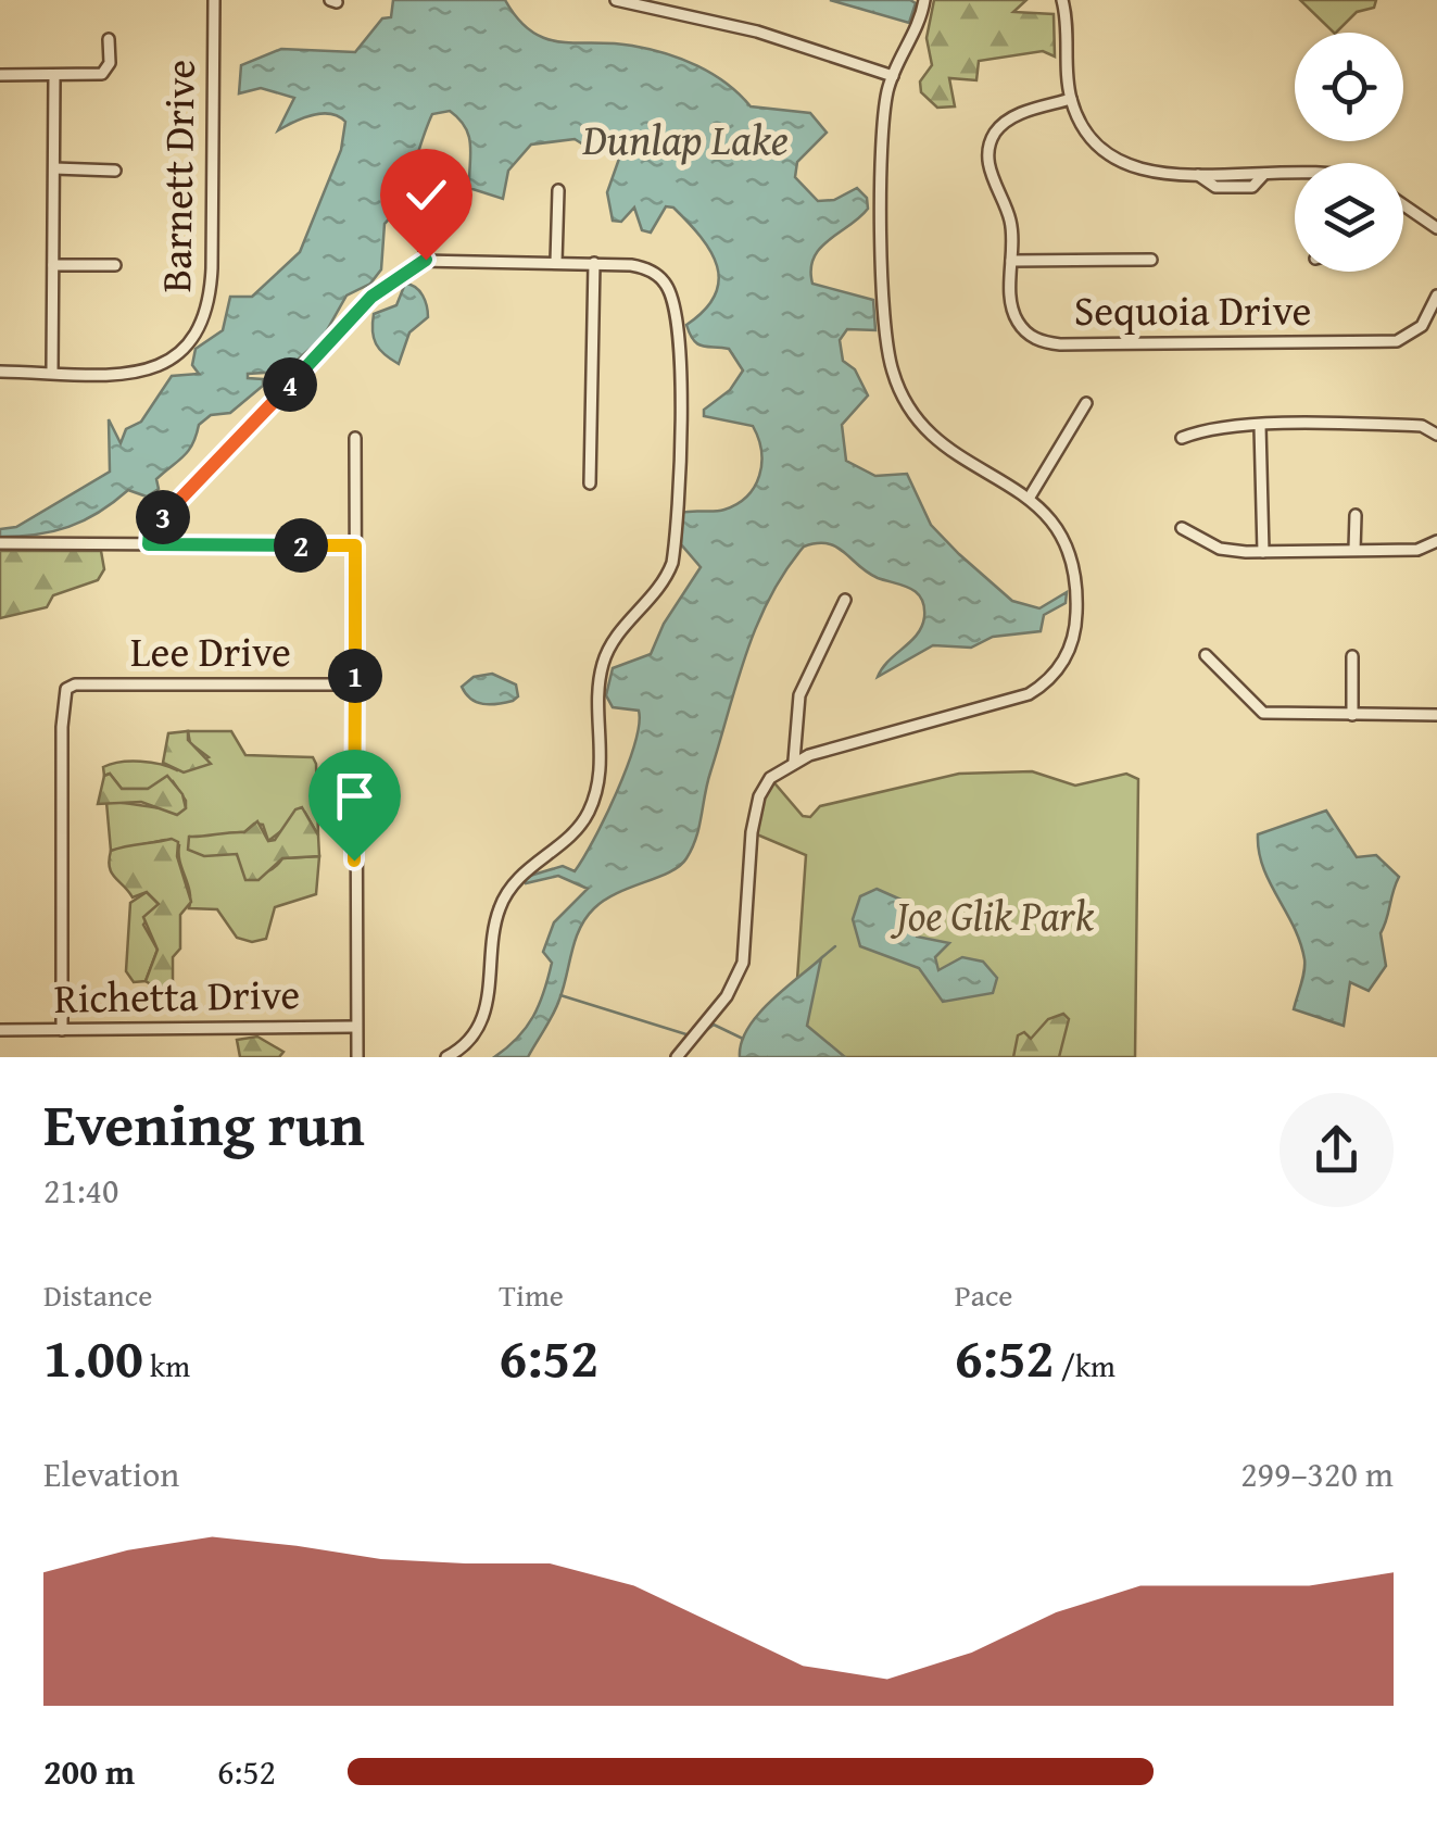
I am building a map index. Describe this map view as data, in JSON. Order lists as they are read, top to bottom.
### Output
{
  "streets": {
    "street": [
      "Barnett Drive",
      "Sequoia Drive",
      "Lee Drive",
      "Richetta Drive"
    ]
  },
  "crossings": [
    ["Lee Drive", "Richetta Drive"]
  ],
  "water": ["Dunlap Lake"],
  "parks": ["Joe Glik Park"],
  "page": {
    "pins": [
      "4",
      "3",
      "2",
      "1"
    ],
    "heading": ["Evening run", "21:40"],
    "stats": [
      ["Distance", "1.00 km"],
      ["Time", "6:52"],
      ["Pace", "6:52 /km"]
    ],
    "chart": ["Elevation", "299–320 m"],
    "list": [
      {
        "name": "200 m",
        "note": "6:52"
      }
    ]
  }
}
